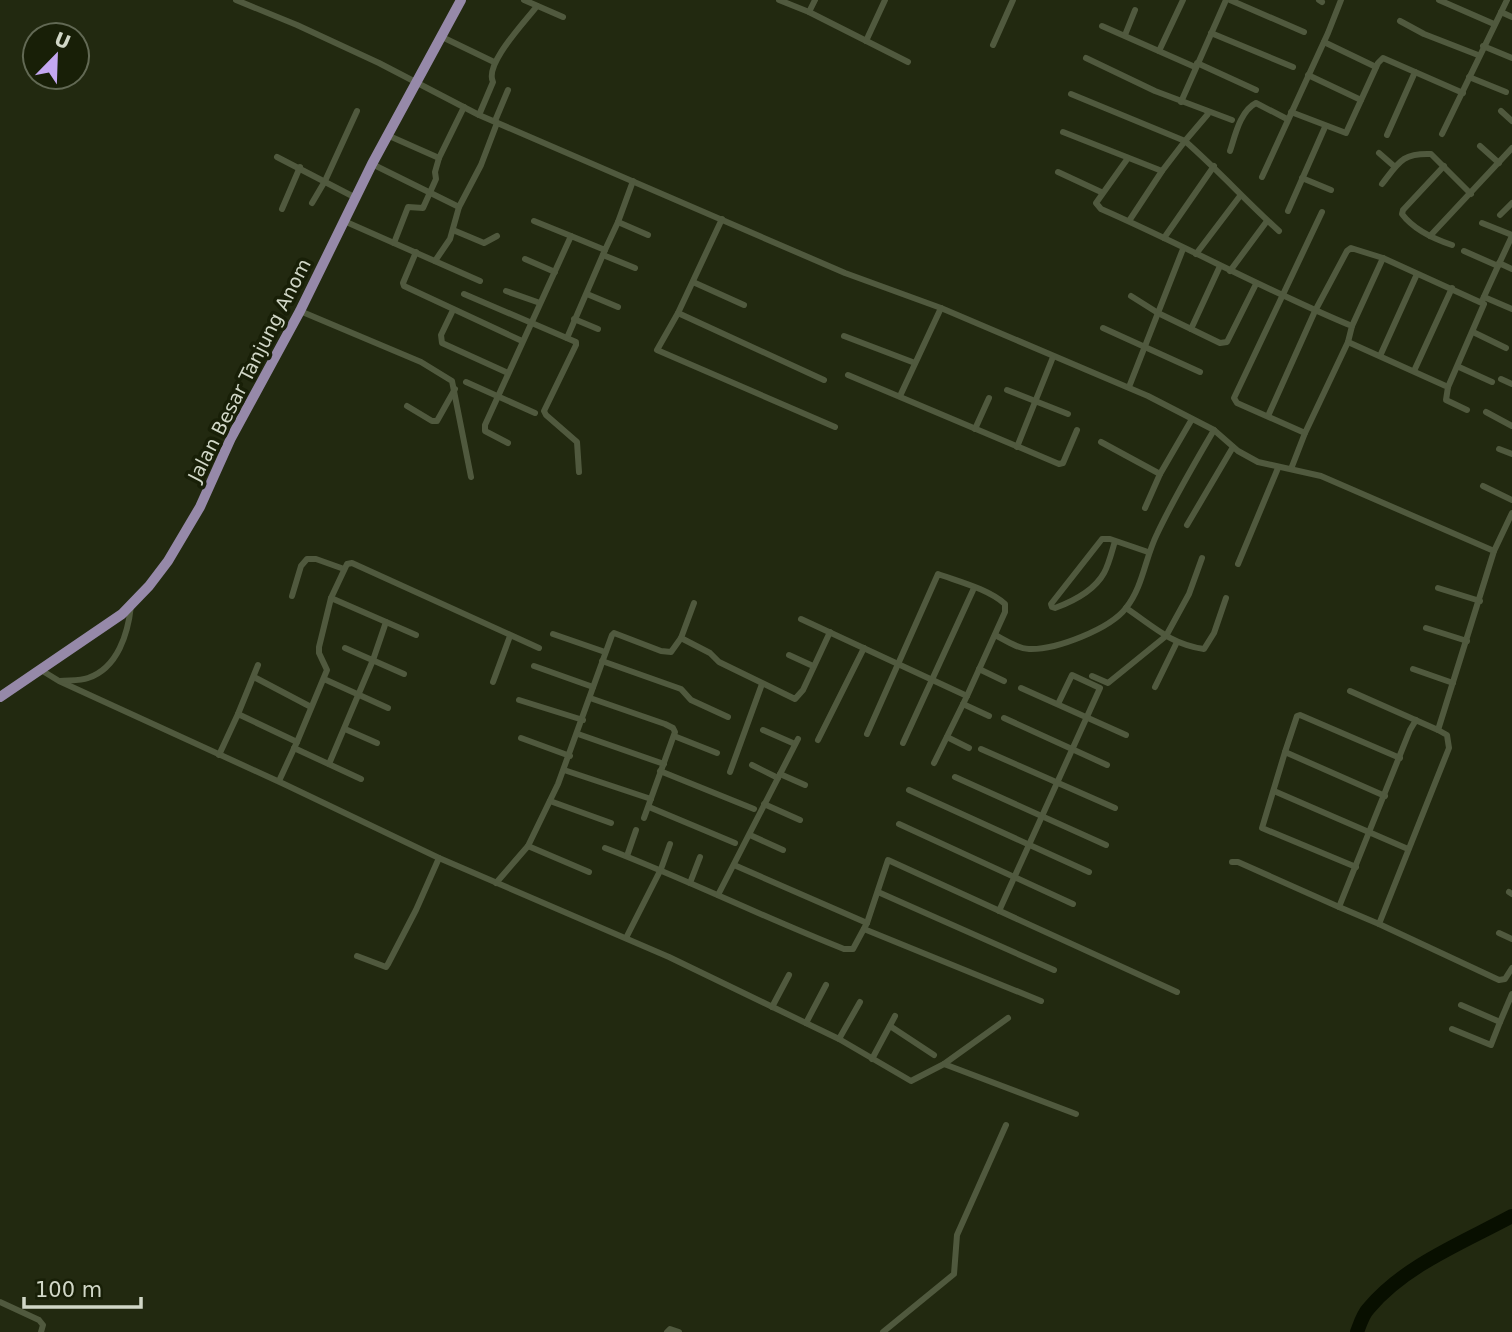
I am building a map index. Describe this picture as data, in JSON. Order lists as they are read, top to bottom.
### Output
{
  "streets": {
    "main road": ["Jalan Besar Tanjung Anom"]
  },
  "scale_bar": "100 m",
  "north": "top right"
}
